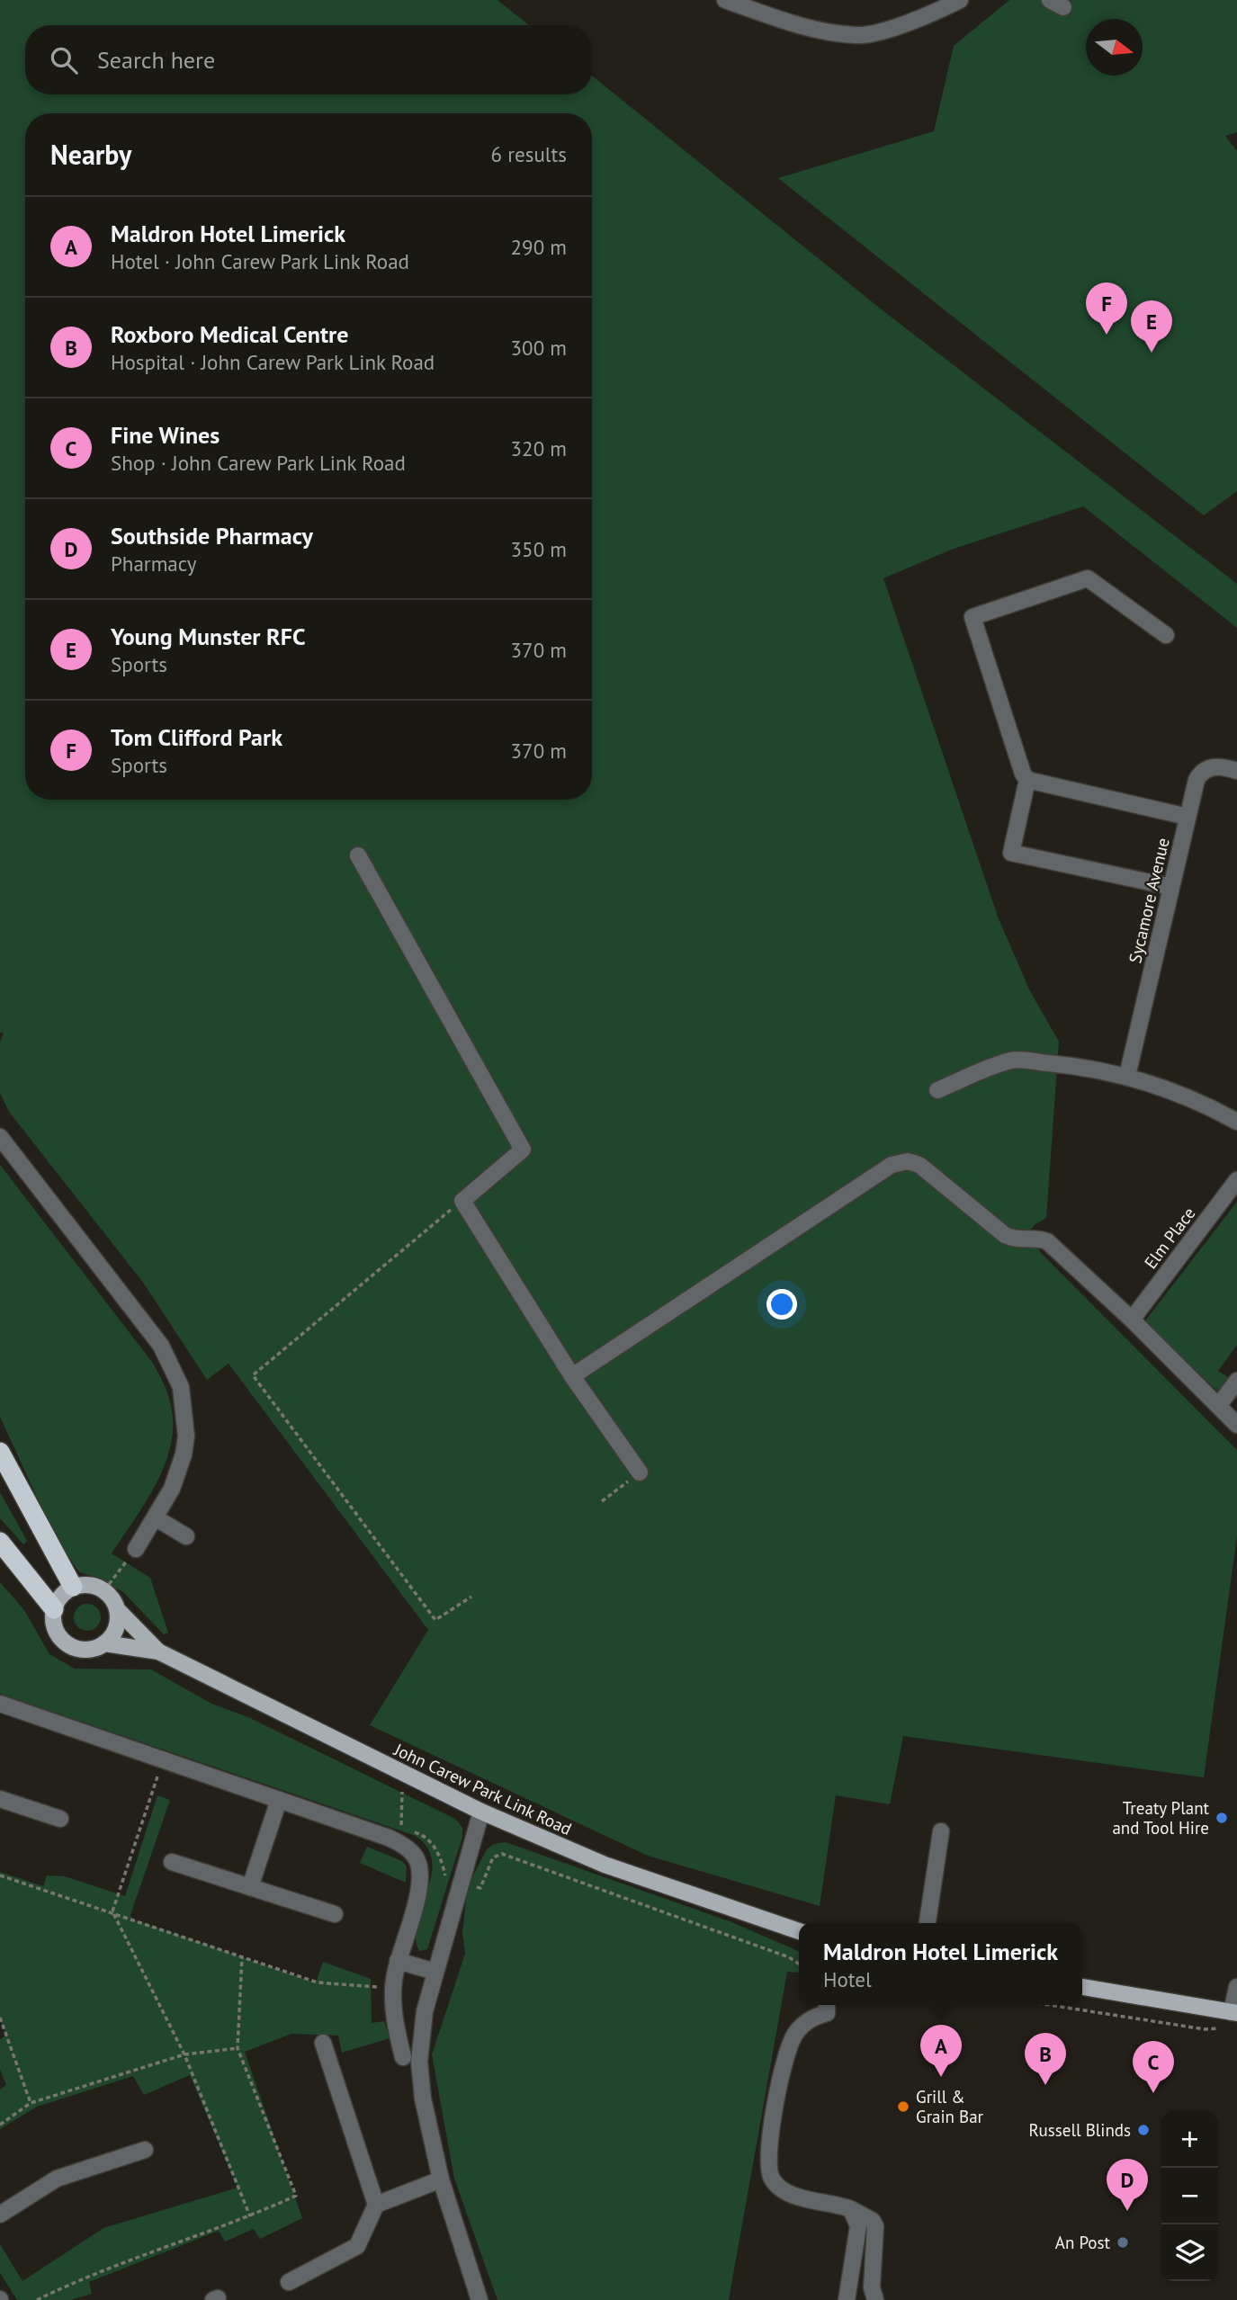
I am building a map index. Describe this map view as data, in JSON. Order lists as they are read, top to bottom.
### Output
{
  "streets": {
    "main road": ["John Carew Park Link Road"],
    "street": ["Sycamore Avenue", "Elm Place"]
  },
  "places": [
    "Treaty Plant and Tool Hire",
    "Grill & Grain Bar",
    "Russell Blinds",
    "An Post"
  ],
  "north": "right",
  "page": {
    "search": "Search here",
    "heading": ["Nearby", "6 results"],
    "list": [
      {
        "mark": "A",
        "name": "Maldron Hotel Limerick",
        "note": "Hotel · John Carew Park Link Road",
        "value": "290 m"
      },
      {
        "mark": "B",
        "name": "Roxboro Medical Centre",
        "note": "Hospital · John Carew Park Link Road",
        "value": "300 m"
      },
      {
        "mark": "C",
        "name": "Fine Wines",
        "note": "Shop · John Carew Park Link Road",
        "value": "320 m"
      },
      {
        "mark": "D",
        "name": "Southside Pharmacy",
        "note": "Pharmacy",
        "value": "350 m"
      },
      {
        "mark": "E",
        "name": "Young Munster RFC",
        "note": "Sports",
        "value": "370 m"
      },
      {
        "mark": "F",
        "name": "Tom Clifford Park",
        "note": "Sports",
        "value": "370 m"
      }
    ],
    "pins": [
      "F",
      "E",
      "A",
      "B",
      "C",
      "D"
    ],
    "popup": ["Maldron Hotel Limerick", "Hotel"],
    "map_buttons": ["+", "−"]
  }
}
